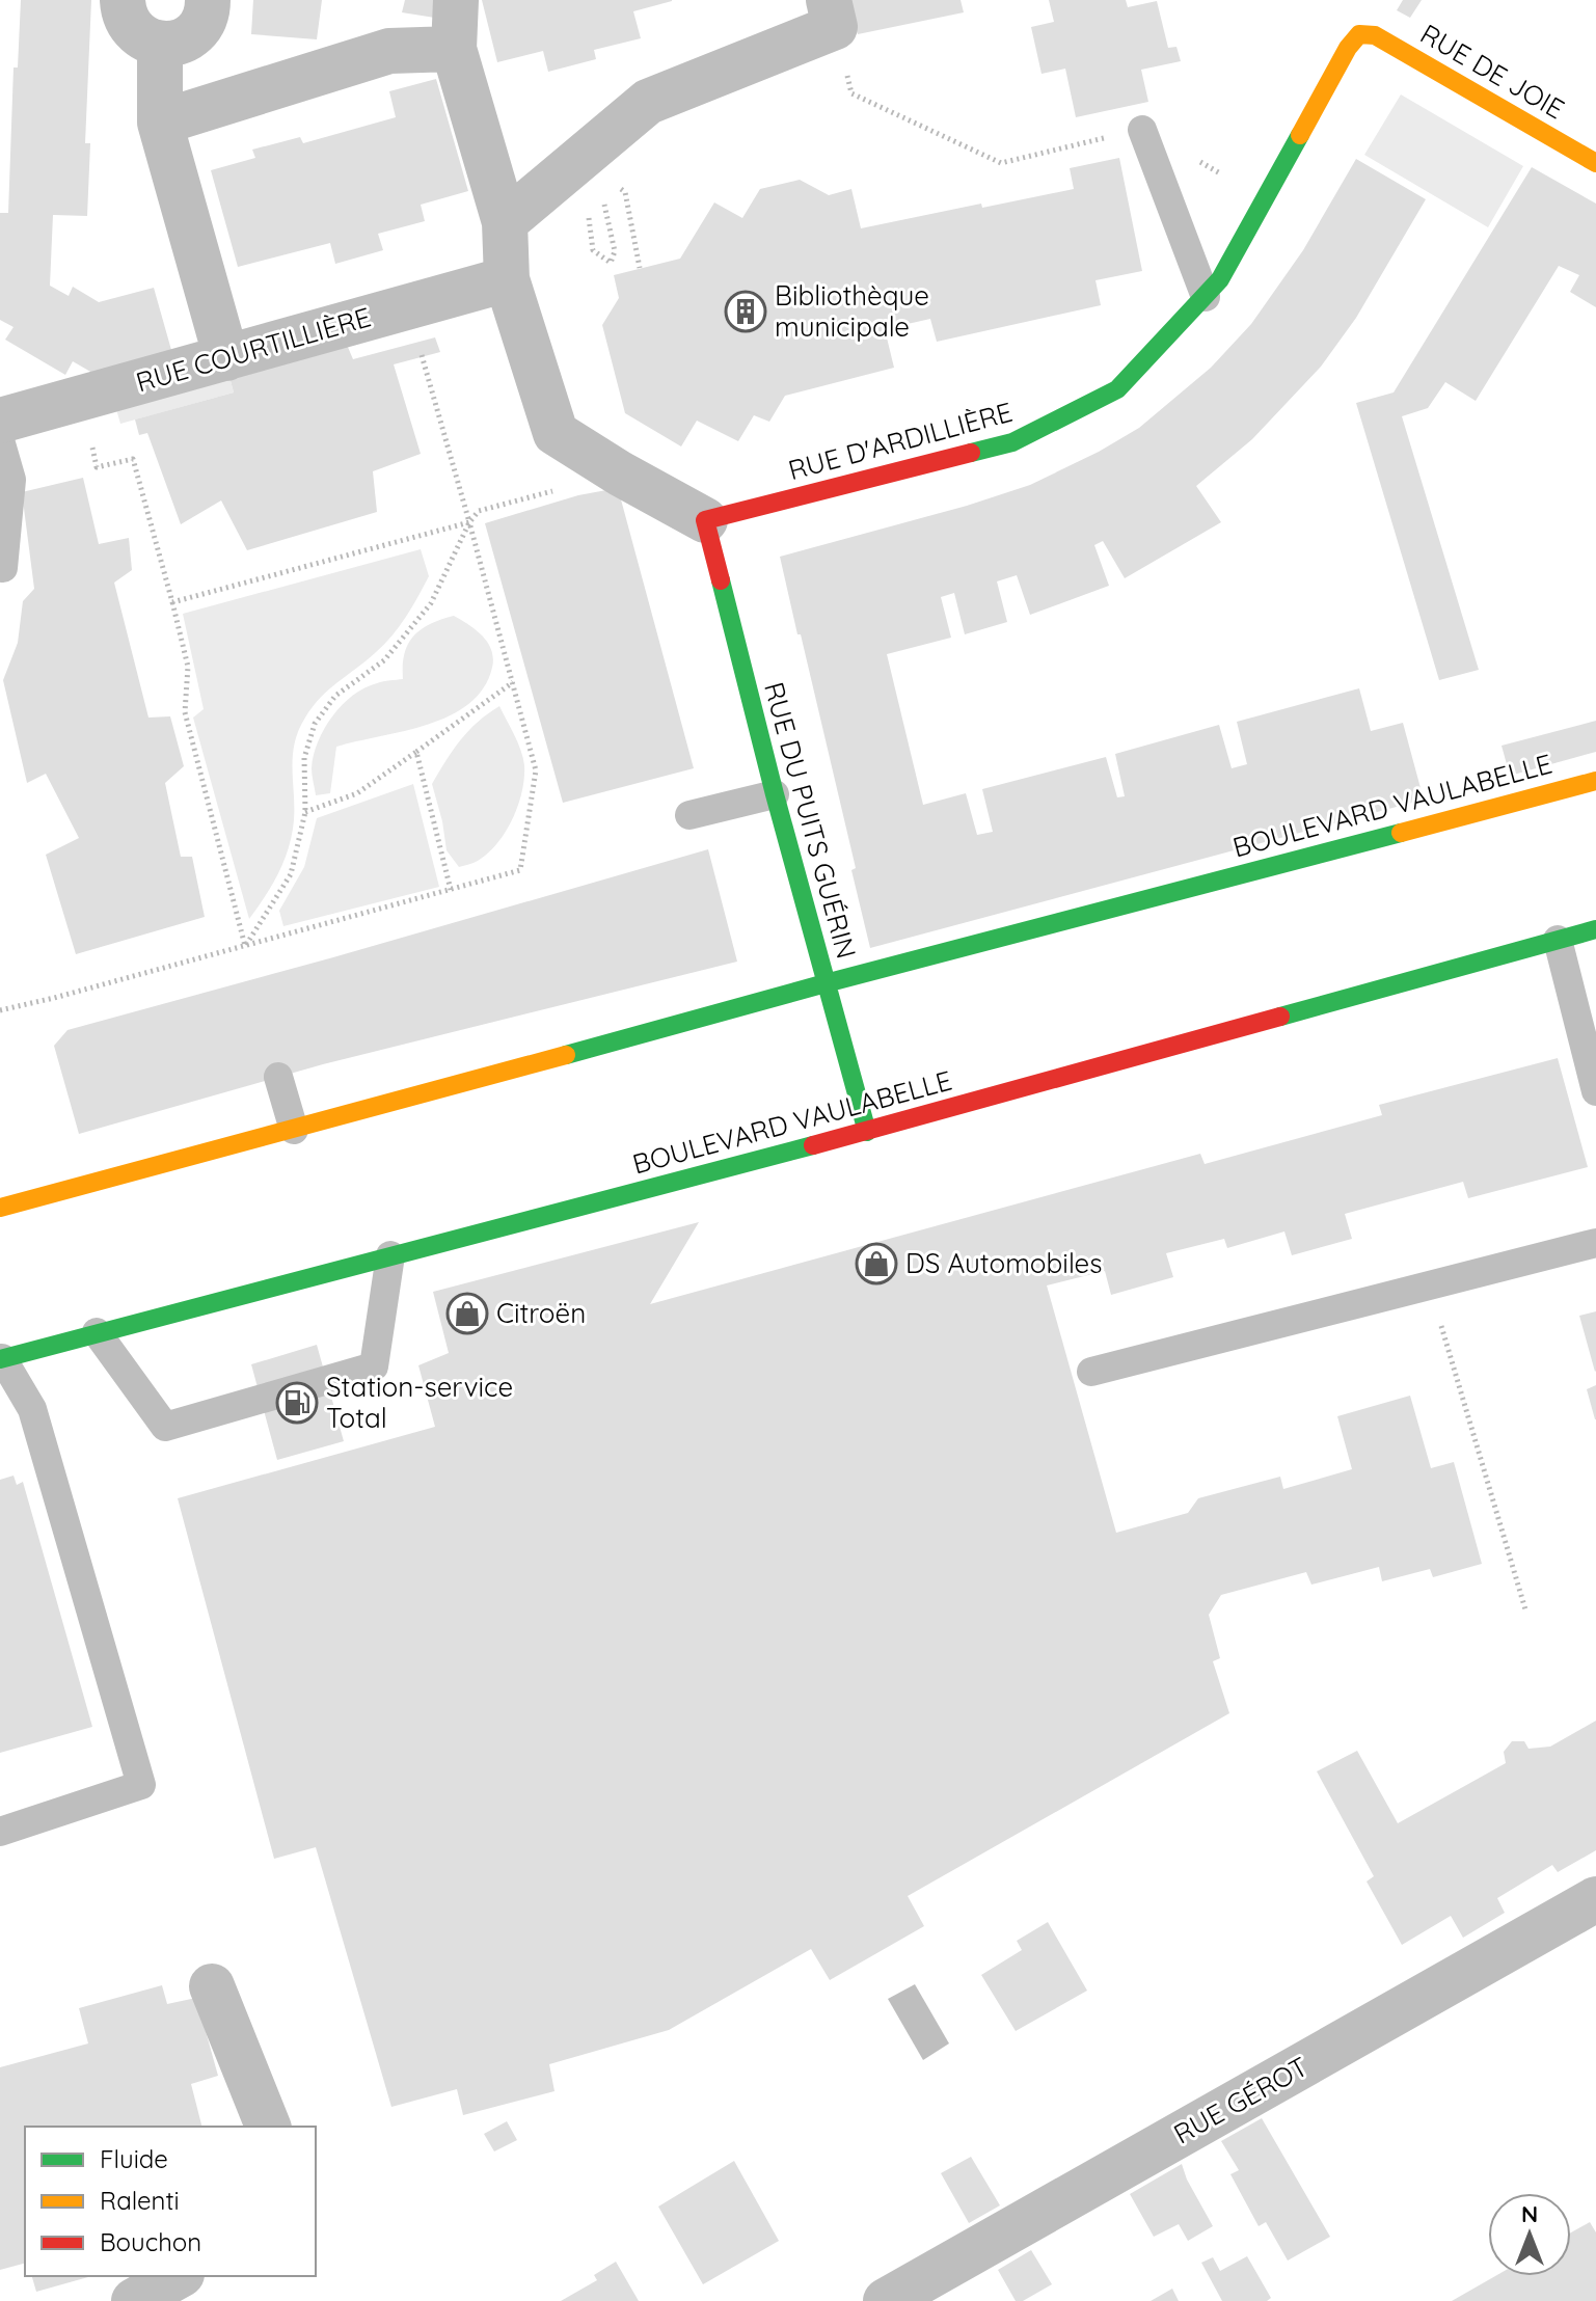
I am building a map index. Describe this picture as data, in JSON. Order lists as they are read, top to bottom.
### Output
{
  "streets": {
    "street": [
      "RUE DE JOIE",
      "RUE COURTILLIÈRE",
      "RUE D'ARDILLIÈRE",
      "BOULEVARD VAULABELLE",
      "RUE DU PUITS GUÉRIN",
      "RUE GÉROT"
    ]
  },
  "crossings": [
    ["RUE DE JOIE", "RUE D'ARDILLIÈRE"],
    ["RUE D'ARDILLIÈRE", "RUE DU PUITS GUÉRIN"],
    ["BOULEVARD VAULABELLE", "RUE DU PUITS GUÉRIN"]
  ],
  "places": {
    "building": ["Bibliothèque municipale"],
    "shop": ["DS Automobiles", "Citroën"],
    "fuel station": ["Station-service Total"]
  },
  "legend": ["Fluide", "Ralenti", "Bouchon"],
  "north": "top"
}
